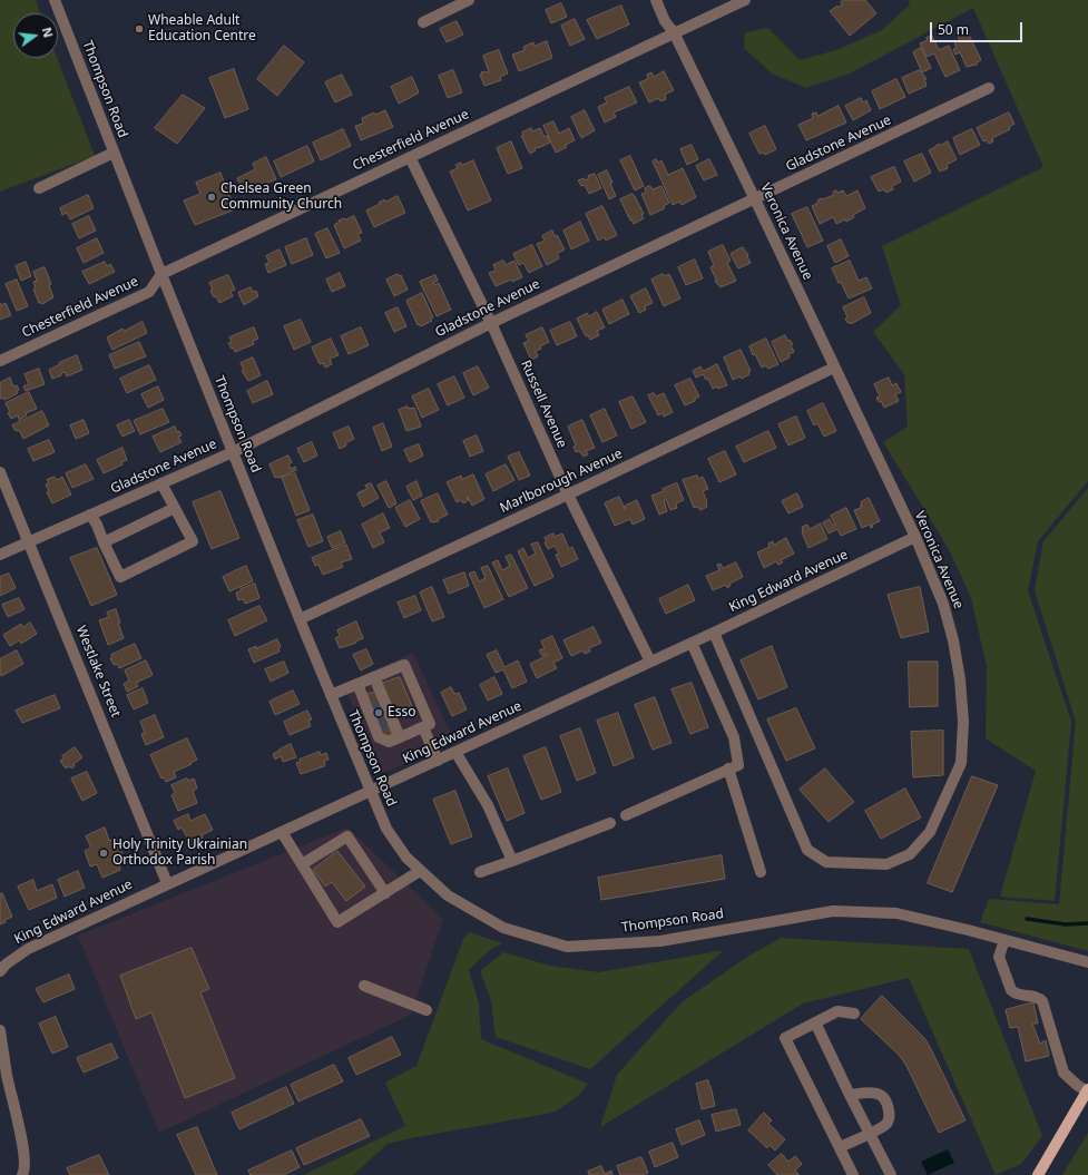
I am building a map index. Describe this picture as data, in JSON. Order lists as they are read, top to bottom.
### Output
{
  "streets": {
    "street": [
      "Thompson Road",
      "Chesterfield Avenue",
      "Gladstone Avenue",
      "Veronica Avenue",
      "Russell Avenue",
      "Marlborough Avenue",
      "King Edward Avenue",
      "Westlake Street"
    ]
  },
  "crossings": [
    ["Thompson Road", "Chesterfield Avenue"],
    ["Thompson Road", "Gladstone Avenue"],
    ["Thompson Road", "Marlborough Avenue"],
    ["Thompson Road", "King Edward Avenue"],
    ["Chesterfield Avenue", "Veronica Avenue"],
    ["Chesterfield Avenue", "Russell Avenue"],
    ["Gladstone Avenue", "Veronica Avenue"],
    ["Gladstone Avenue", "Russell Avenue"],
    ["Gladstone Avenue", "Westlake Street"],
    ["Veronica Avenue", "Marlborough Avenue"],
    ["Veronica Avenue", "King Edward Avenue"],
    ["Russell Avenue", "Marlborough Avenue"],
    ["Russell Avenue", "King Edward Avenue"],
    ["King Edward Avenue", "Westlake Street"]
  ],
  "places": [
    "Wheable Adult Education Centre",
    "Chelsea Green Community Church",
    "Esso",
    "Holy Trinity Ukrainian Orthodox Parish"
  ],
  "scale_bar": "50 m",
  "north": "right"
}
